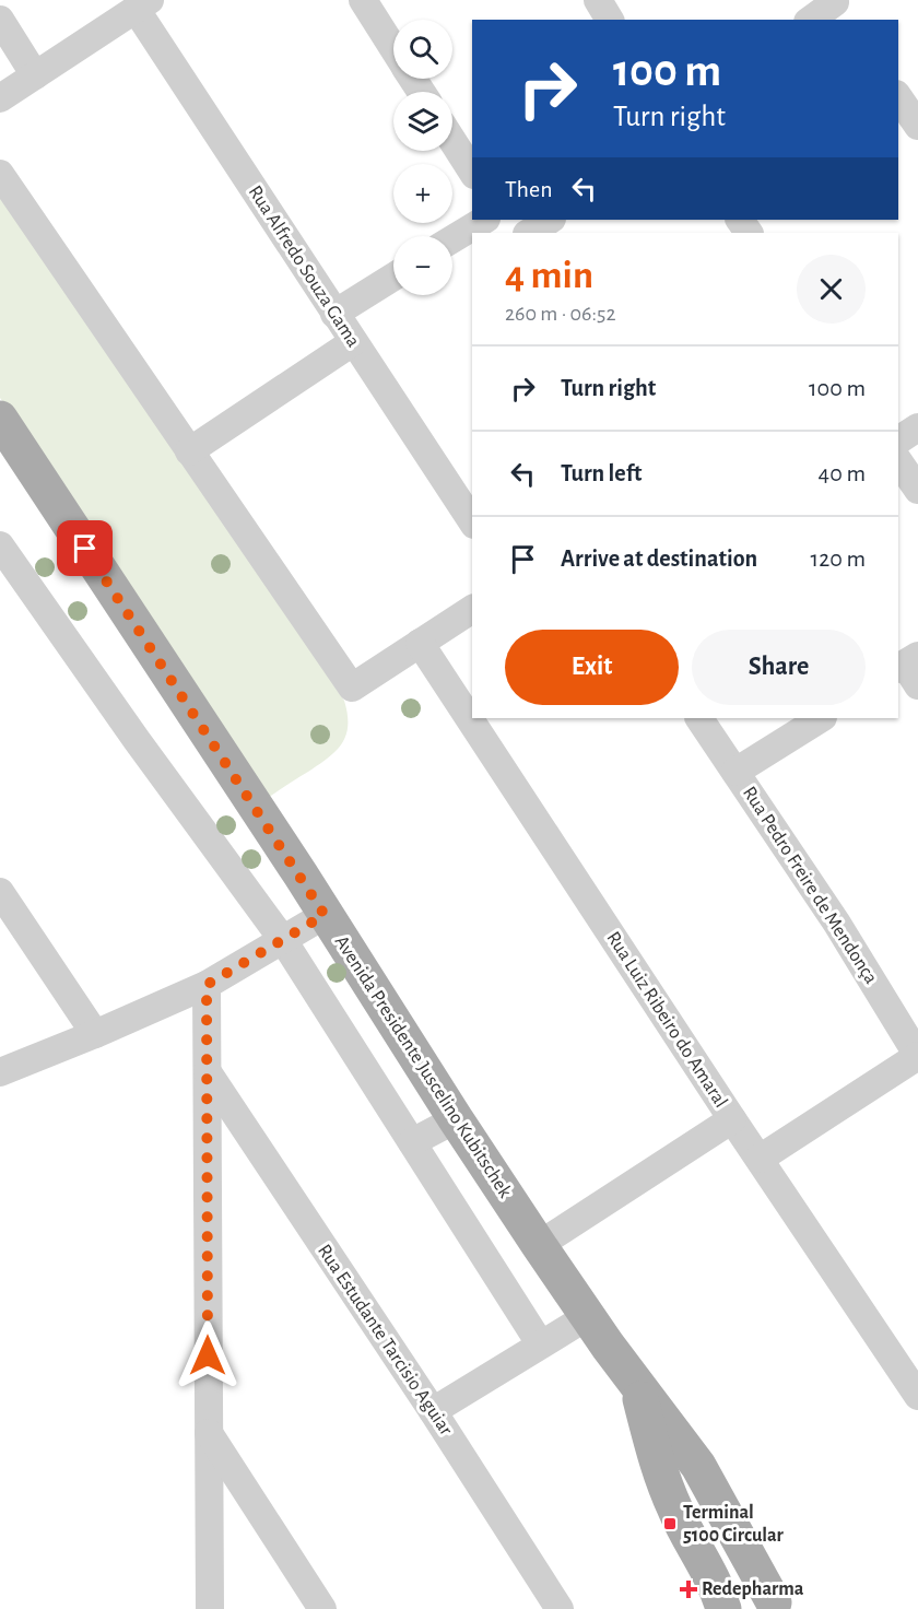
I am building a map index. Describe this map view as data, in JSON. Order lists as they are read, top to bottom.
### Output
{
  "streets": {
    "main road": ["Avenida Presidente Juscelino Kubitschek"],
    "street": [
      "Rua Alfredo Souza Gama",
      "Rua Pedro Freire de Mendonça",
      "Rua Luiz Ribeiro do Amaral",
      "Rua Estudante Tarcisio Aguiar"
    ]
  },
  "places": {
    "transit": ["Terminal 5100 Circular"],
    "health": ["Redepharma"]
  },
  "page": {
    "map_buttons": ["+", "−"],
    "turn": ["100 m", "Turn right"],
    "then": "Then",
    "heading": ["4 min", "260 m · 06:52"],
    "list": [
      {
        "name": "Turn right",
        "value": "100 m"
      },
      {
        "name": "Turn left",
        "value": "40 m"
      },
      {
        "name": "Arrive at destination",
        "value": "120 m"
      }
    ],
    "buttons": ["Exit", "Share"]
  }
}
